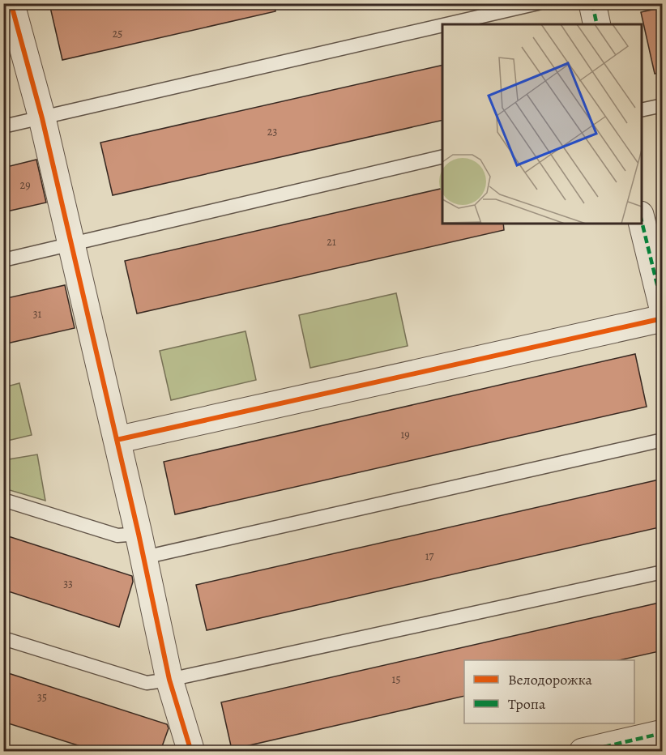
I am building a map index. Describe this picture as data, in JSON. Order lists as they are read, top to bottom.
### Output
{
  "house_numbers": [
    "25",
    "23",
    "29",
    "21",
    "31",
    "19",
    "17",
    "33",
    "15",
    "35"
  ],
  "legend": ["Велодорожка", "Тропа"]
}
